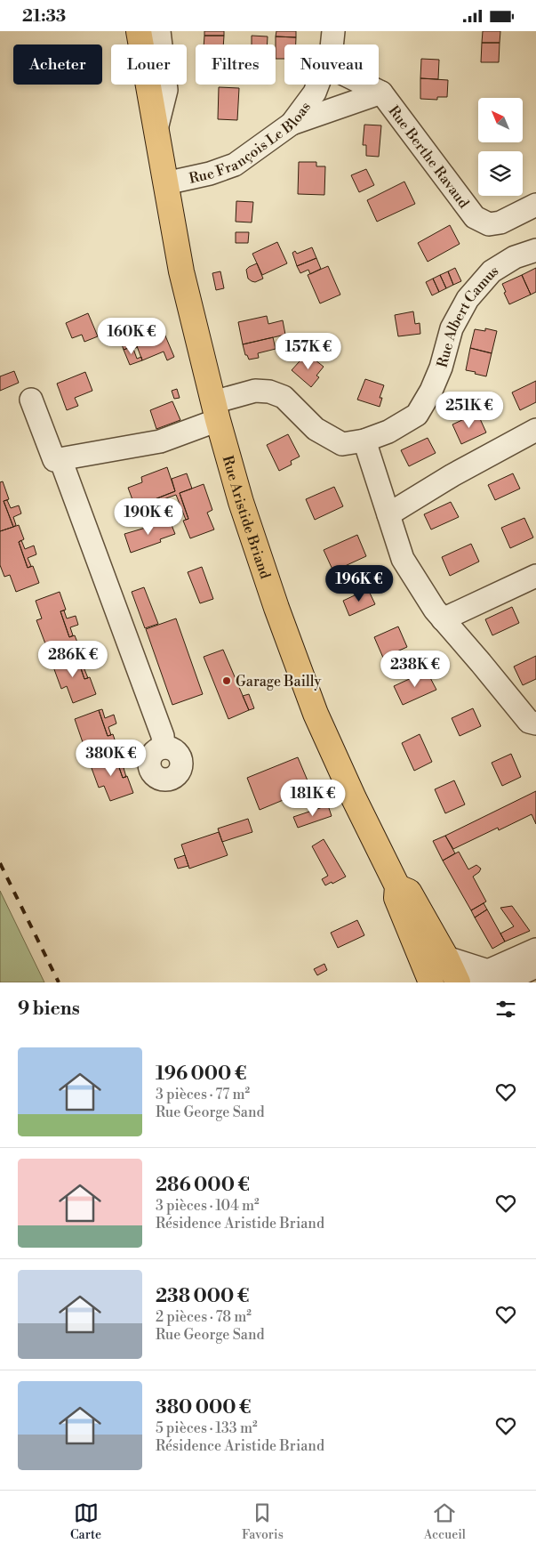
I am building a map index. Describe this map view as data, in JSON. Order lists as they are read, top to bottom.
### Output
{
  "streets": {
    "main road": ["Rue Aristide Briand"],
    "street": ["Rue François Le Bloas", "Rue Berthe Ravaud", "Rue Albert Camus"]
  },
  "crossings": [
    ["Rue François Le Bloas", "Rue Aristide Briand"],
    ["Rue Albert Camus", "Rue Aristide Briand"]
  ],
  "places": ["Garage Bailly"],
  "north": "top left",
  "page": {
    "status": "21:33",
    "chip": [
      "Acheter",
      "Louer",
      "Filtres",
      "Nouveau"
    ],
    "price": [
      "160K €",
      "157K €",
      "251K €",
      "190K €",
      "196K €",
      "286K €",
      "238K €",
      "380K €",
      "181K €"
    ],
    "heading": "9 biens",
    "list": [
      {
        "name": "196 000 €",
        "note": "3 pièces · 77 m² · Rue George Sand"
      },
      {
        "name": "286 000 €",
        "note": "3 pièces · 104 m² · Résidence Aristide Briand"
      },
      {
        "name": "238 000 €",
        "note": "2 pièces · 78 m² · Rue George Sand"
      },
      {
        "name": "380 000 €",
        "note": "5 pièces · 133 m² · Résidence Aristide Briand"
      }
    ],
    "tabs": ["Carte", "Favoris", "Accueil"]
  }
}
